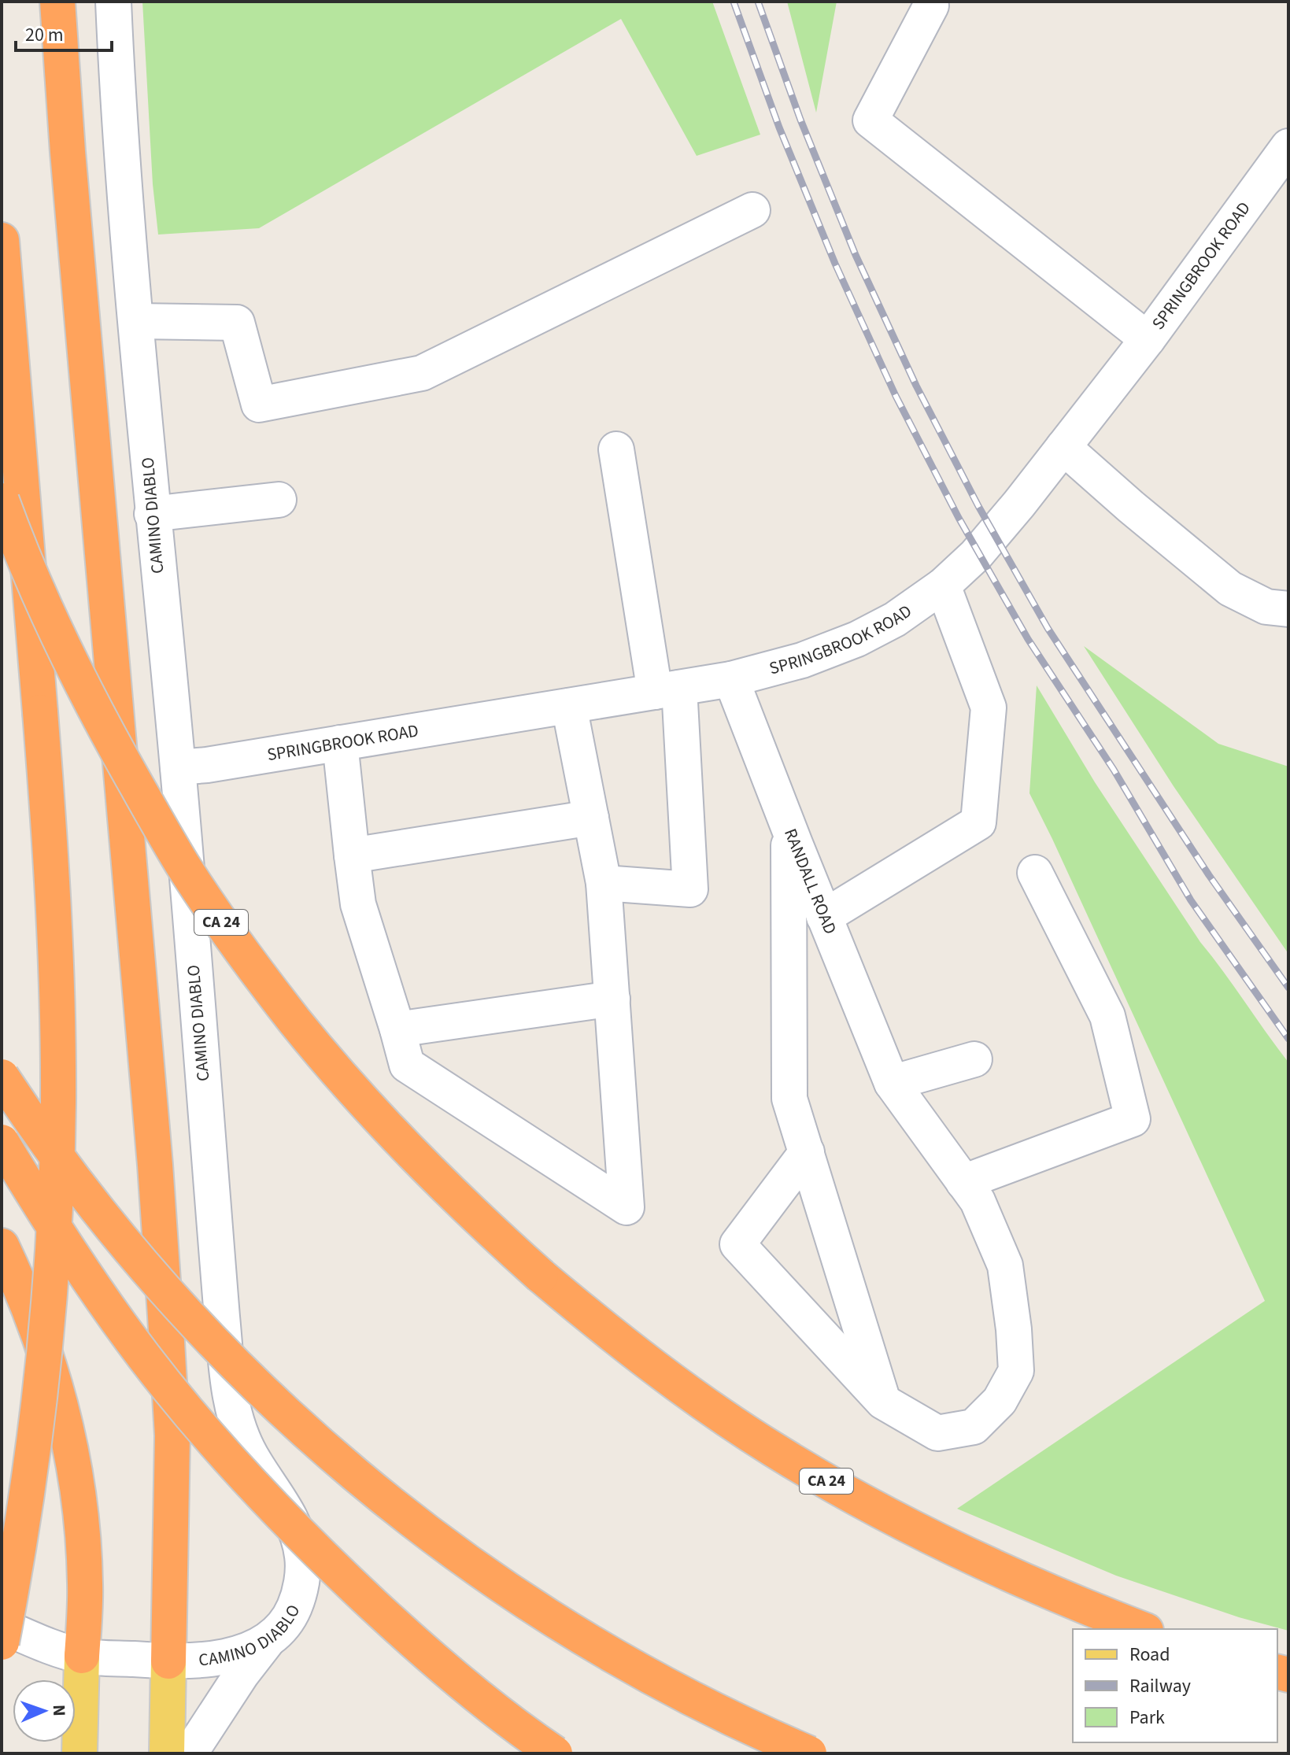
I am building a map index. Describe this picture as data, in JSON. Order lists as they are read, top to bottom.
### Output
{
  "streets": {
    "highway": ["CA 24"],
    "street": ["SPRINGBROOK ROAD", "CAMINO DIABLO", "RANDALL ROAD"]
  },
  "crossings": [
    ["SPRINGBROOK ROAD", "CAMINO DIABLO"],
    ["SPRINGBROOK ROAD", "RANDALL ROAD"]
  ],
  "legend": ["Road", "Railway", "Park"],
  "scale_bar": "20 m",
  "north": "right"
}
